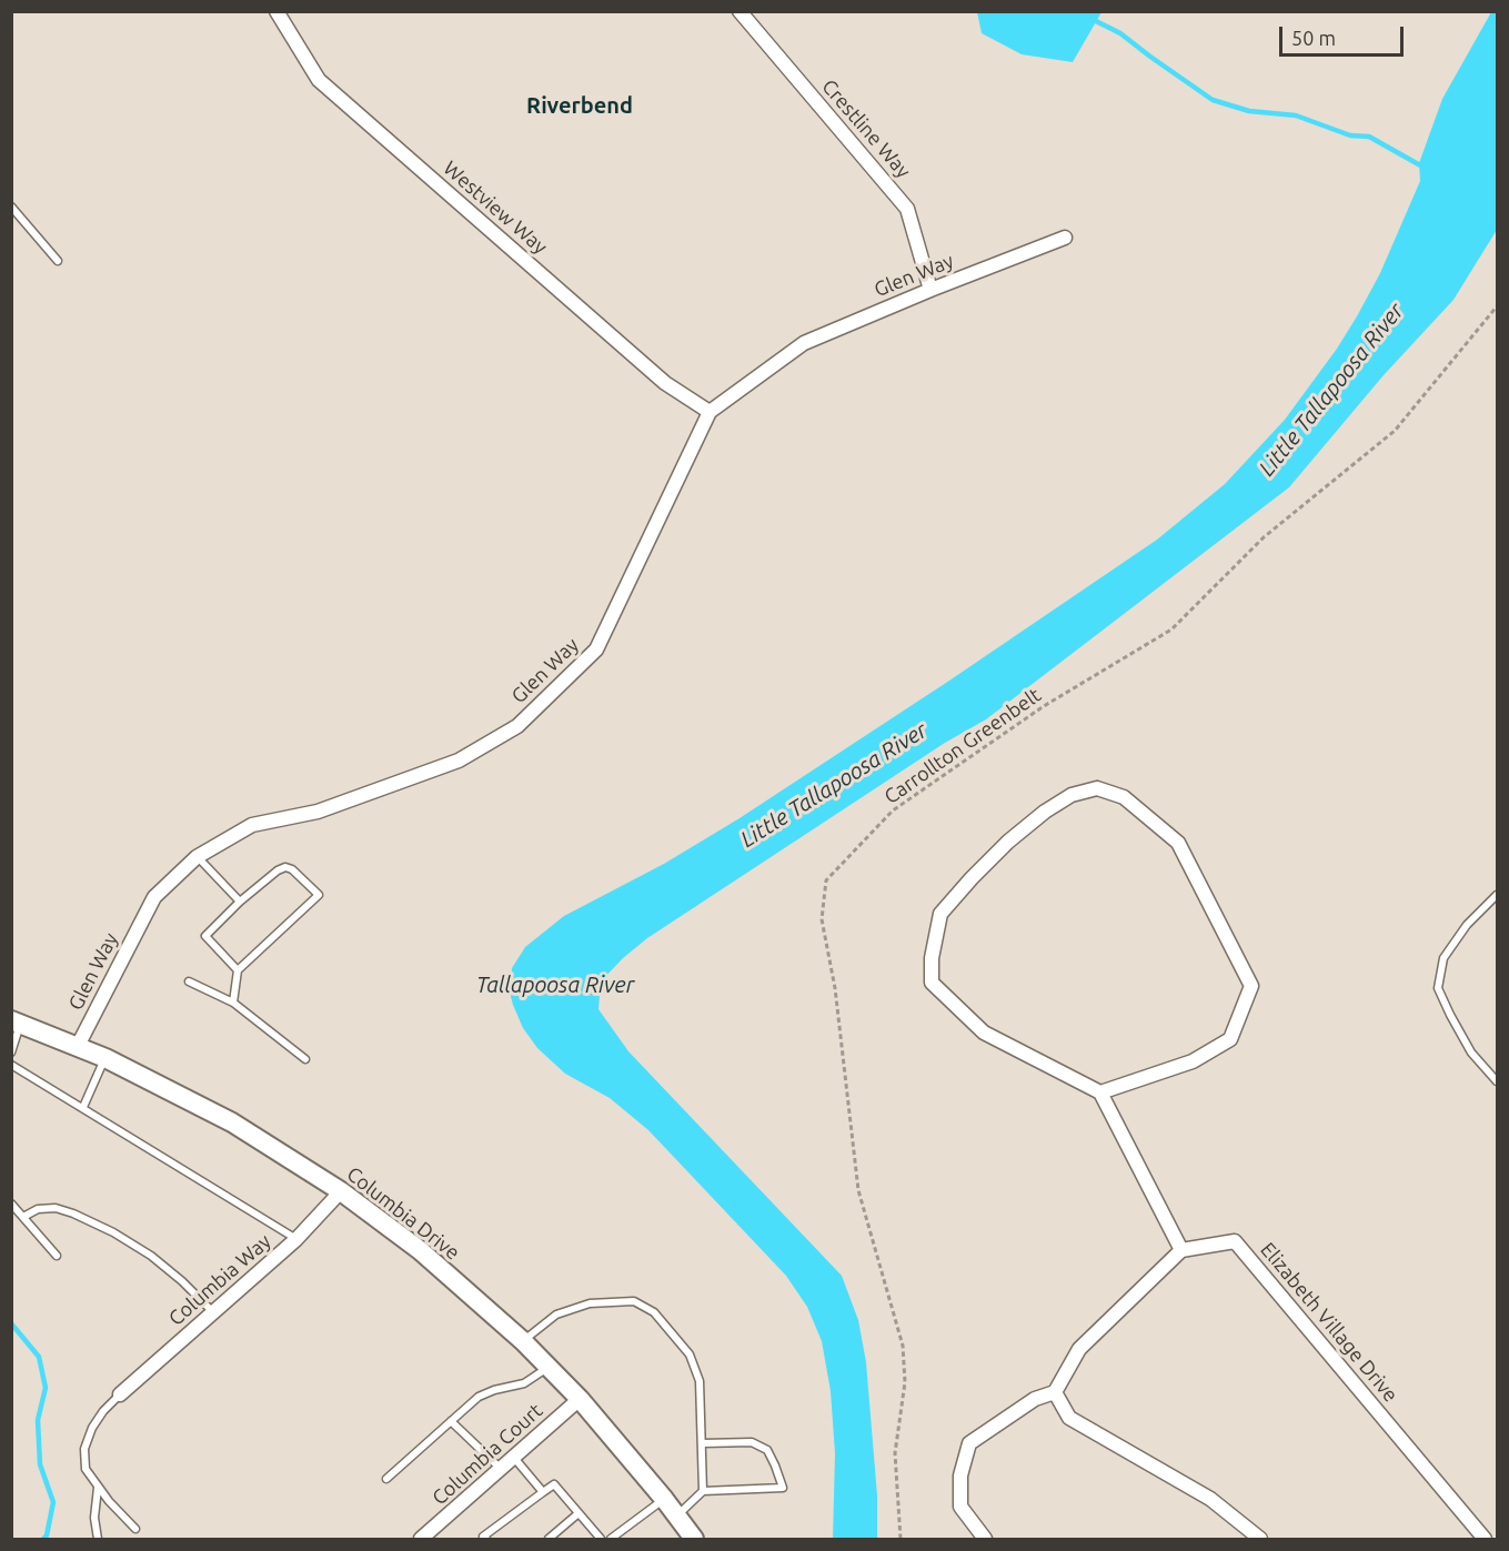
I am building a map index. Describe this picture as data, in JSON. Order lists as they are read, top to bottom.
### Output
{
  "streets": {
    "main road": ["Columbia Drive"],
    "street": [
      "Crestline Way",
      "Westview Way",
      "Glen Way",
      "Columbia Way",
      "Elizabeth Village Drive",
      "Columbia Court"
    ],
    "path": ["Carrollton Greenbelt"]
  },
  "crossings": [
    ["Crestline Way", "Glen Way"],
    ["Westview Way", "Glen Way"],
    ["Glen Way", "Columbia Drive"],
    ["Columbia Drive", "Columbia Way"],
    ["Columbia Drive", "Columbia Court"]
  ],
  "districts": ["Riverbend"],
  "water": ["Little Tallapoosa River", "Tallapoosa River"],
  "scale_bar": "50 m"
}
